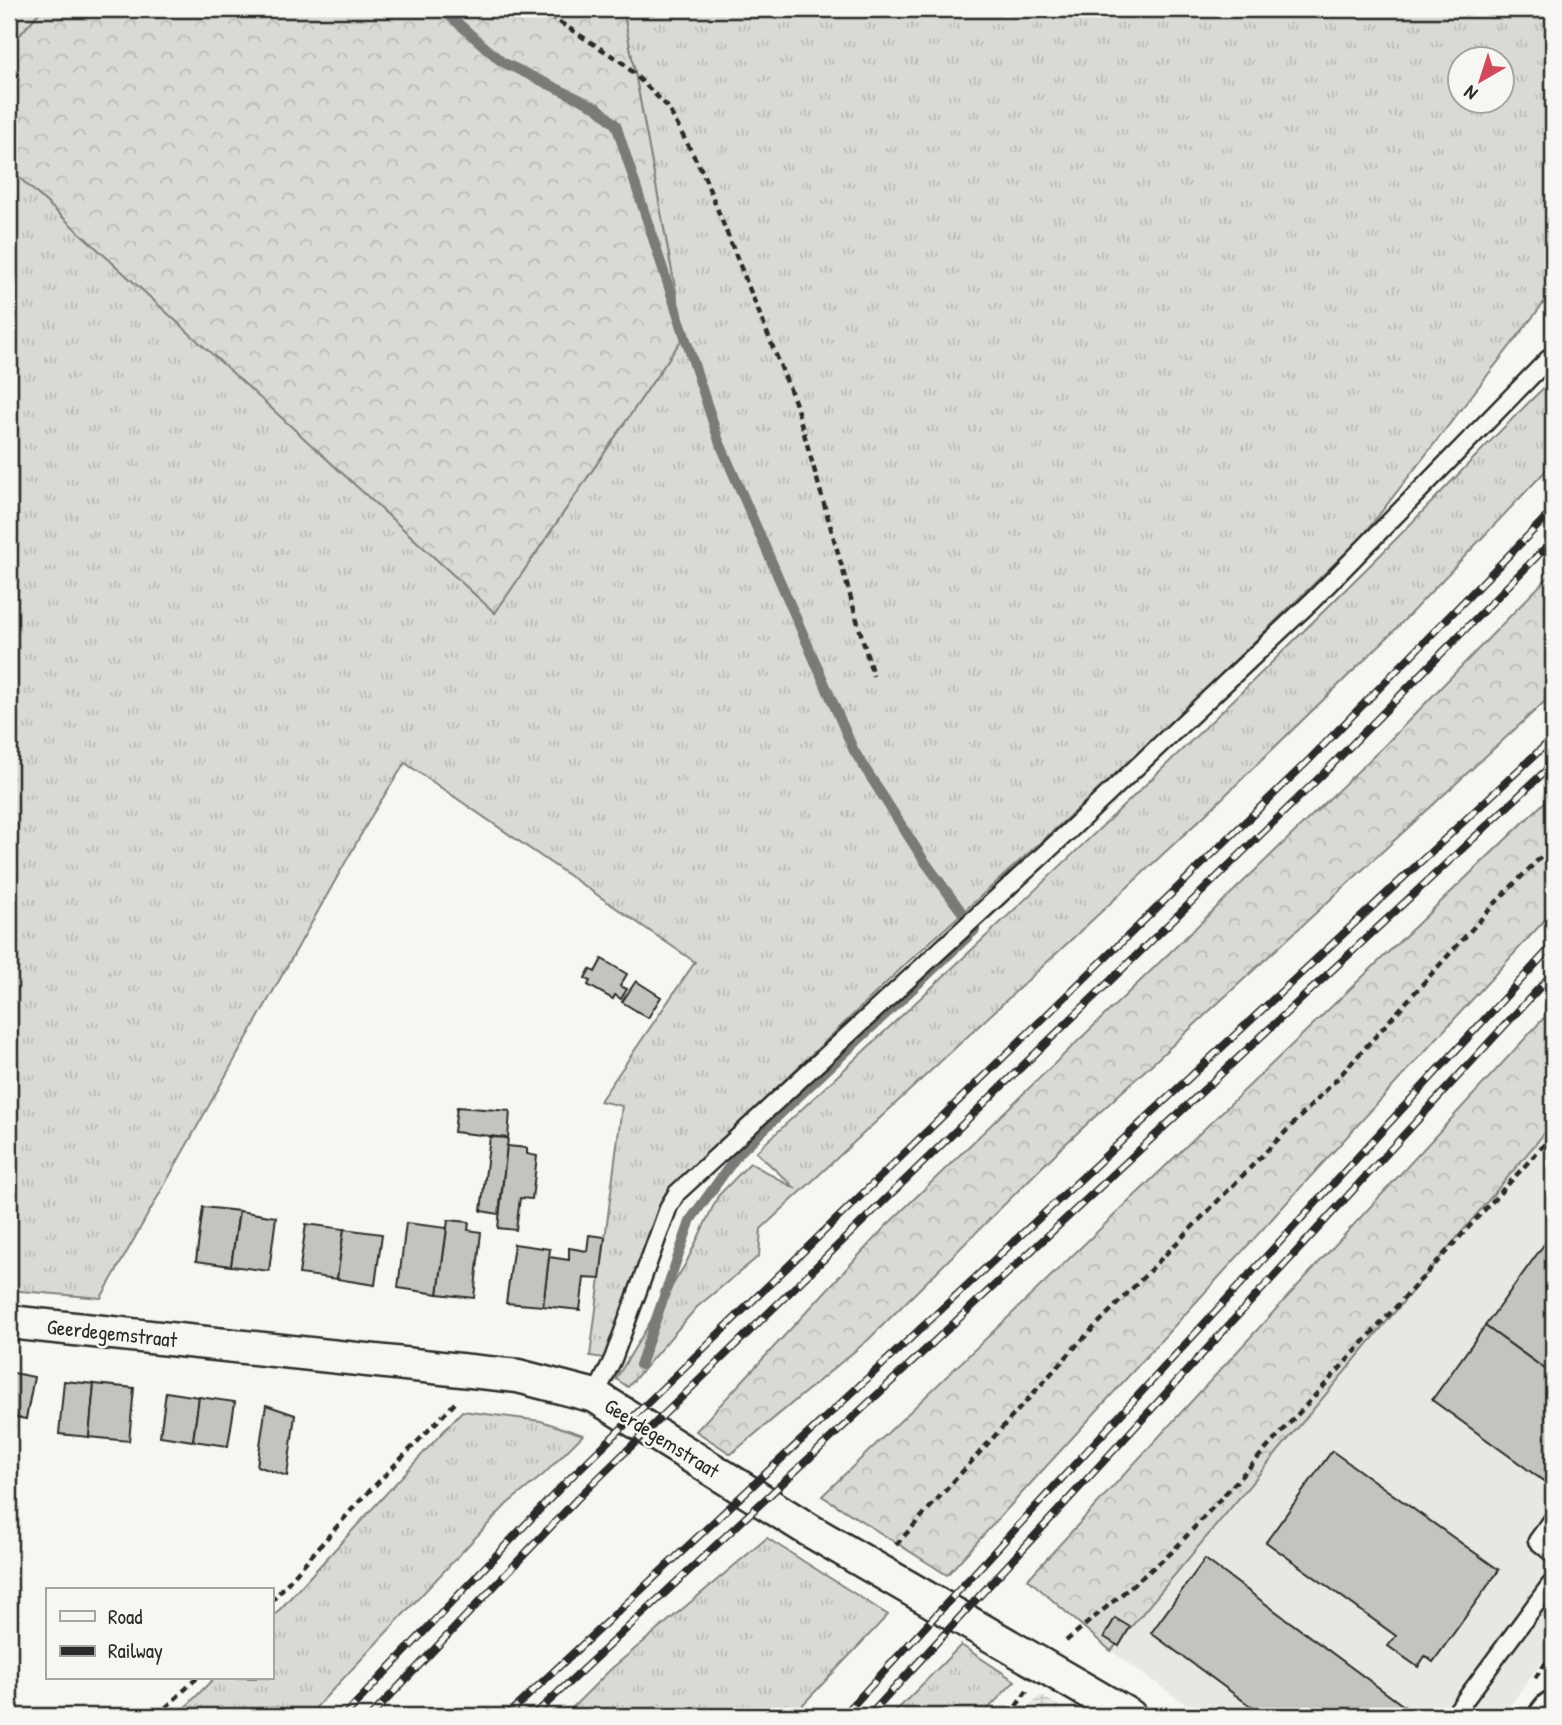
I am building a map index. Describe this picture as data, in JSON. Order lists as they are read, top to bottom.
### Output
{
  "streets": {
    "street": ["Geerdegemstraat"]
  },
  "legend": ["Road", "Railway"],
  "north": "bottom left"
}
